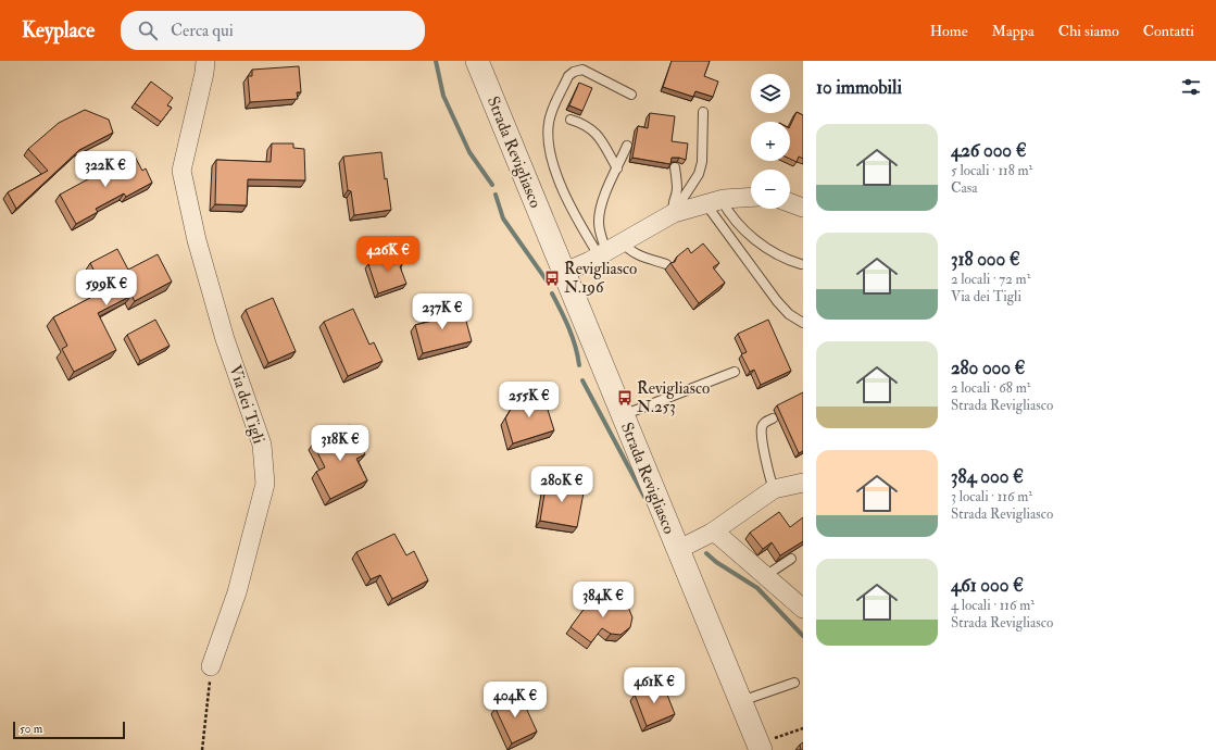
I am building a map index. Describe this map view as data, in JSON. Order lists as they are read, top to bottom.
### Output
{
  "streets": {
    "street": ["Strada Revigliasco", "Via dei Tigli"]
  },
  "places": {
    "bus stop": ["Revigliasco N.196", "Revigliasco N.253"]
  },
  "scale_bar": "50 m",
  "page": {
    "header": "Keyplace",
    "search": "Cerca qui",
    "nav": [
      "Home",
      "Mappa",
      "Chi siamo",
      "Contatti"
    ],
    "heading": "10 immobili",
    "map_buttons": ["+", "−"],
    "list": [
      {
        "name": "426 000 €",
        "note": "5 locali · 118 m² · Casa"
      },
      {
        "name": "318 000 €",
        "note": "2 locali · 72 m² · Via dei Tigli"
      },
      {
        "name": "280 000 €",
        "note": "2 locali · 68 m² · Strada Revigliasco"
      },
      {
        "name": "384 000 €",
        "note": "3 locali · 116 m² · Strada Revigliasco"
      },
      {
        "name": "461 000 €",
        "note": "4 locali · 116 m² · Strada Revigliasco"
      }
    ],
    "price": [
      "322K €",
      "426K €",
      "599K €",
      "237K €",
      "255K €",
      "318K €",
      "280K €",
      "384K €",
      "461K €",
      "404K €"
    ],
    "scale": "50 m"
  }
}
